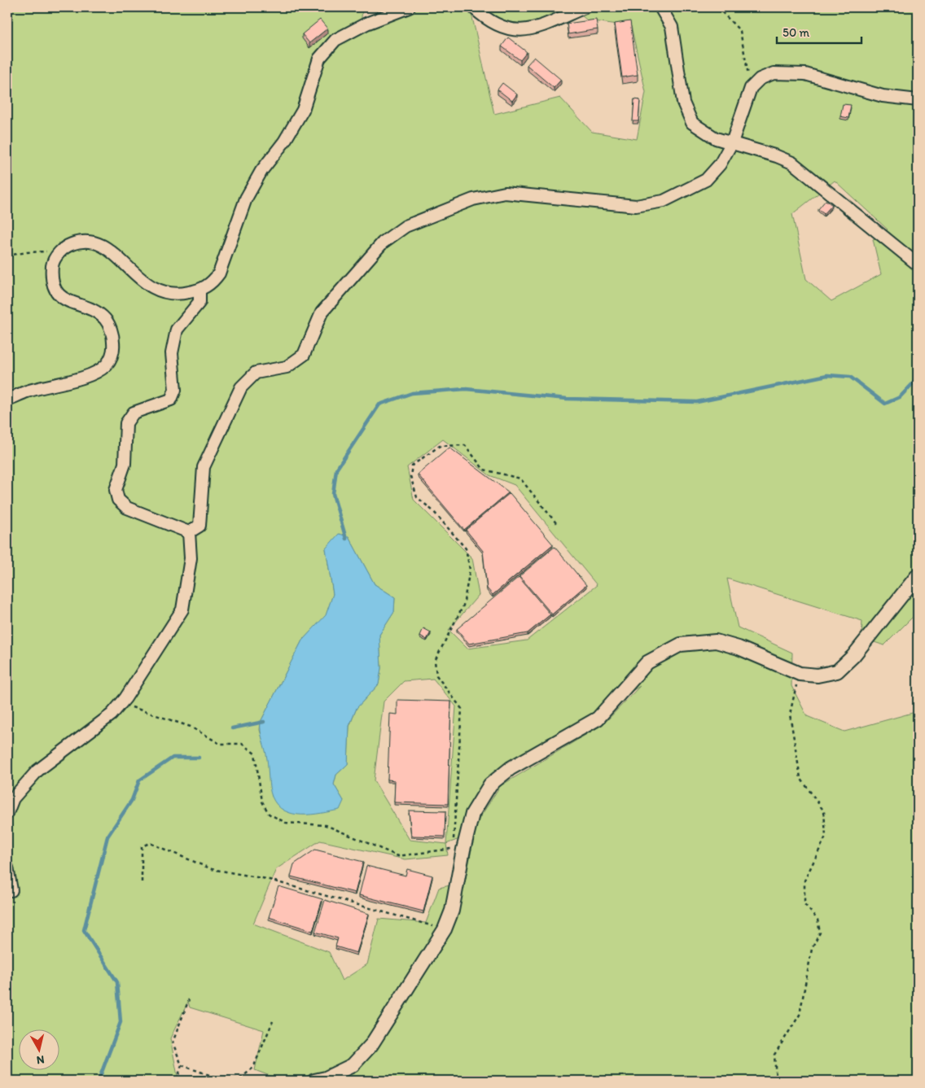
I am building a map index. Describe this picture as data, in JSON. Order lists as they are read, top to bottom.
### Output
{
  "scale_bar": "50 m",
  "north": "bottom"
}
